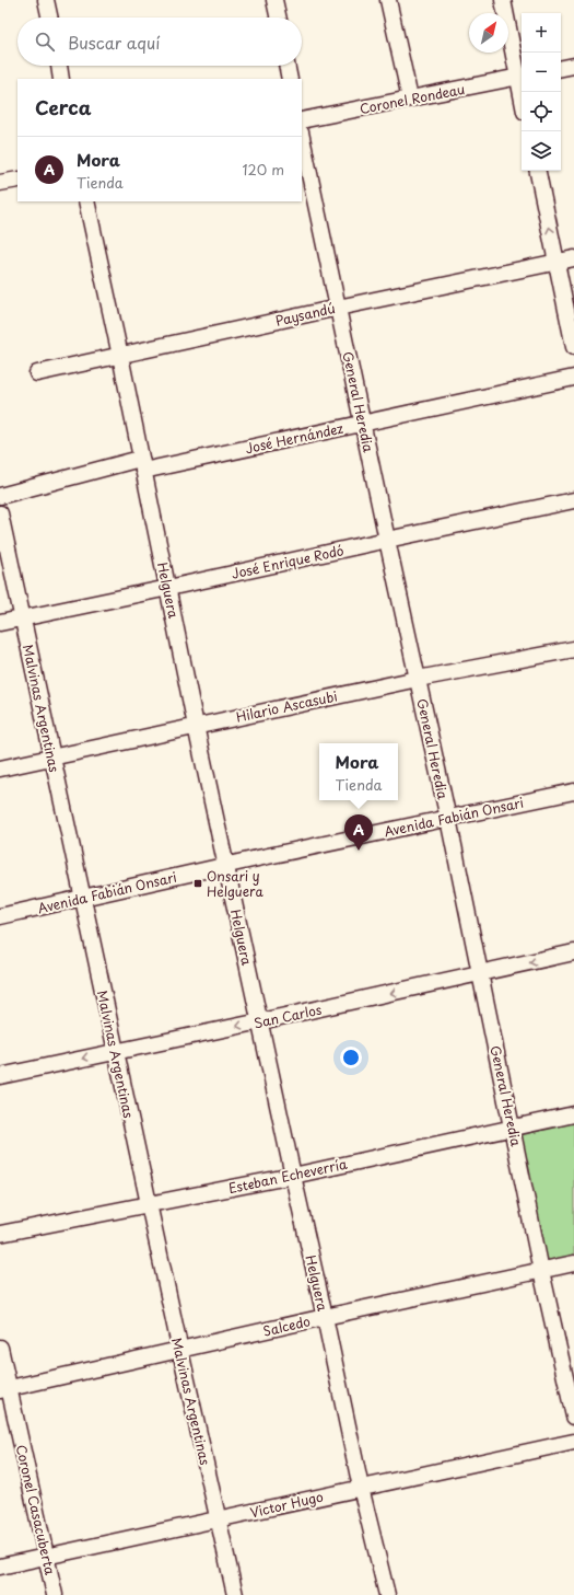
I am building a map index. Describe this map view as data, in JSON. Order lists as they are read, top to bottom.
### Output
{
  "streets": {
    "street": [
      "Coronel Rondeau",
      "Paysandú",
      "General Heredia",
      "José Hernández",
      "José Enrique Rodó",
      "Helguera",
      "Hilario Ascasubi",
      "Malvinas Argentinas",
      "Avenida Fabián Onsari",
      "San Carlos",
      "Esteban Echeverría",
      "Salcedo",
      "Victor Hugo",
      "Coronel Casacuberta"
    ]
  },
  "crossings": [
    ["Paysandú", "General Heredia"],
    ["Paysandú", "Helguera"],
    ["General Heredia", "José Hernández"],
    ["General Heredia", "José Enrique Rodó"],
    ["General Heredia", "Hilario Ascasubi"],
    ["General Heredia", "Avenida Fabián Onsari"],
    ["General Heredia", "San Carlos"],
    ["General Heredia", "Esteban Echeverría"],
    ["General Heredia", "Salcedo"],
    ["José Hernández", "Helguera"],
    ["José Enrique Rodó", "Helguera"],
    ["José Enrique Rodó", "Malvinas Argentinas"],
    ["Helguera", "Hilario Ascasubi"],
    ["Helguera", "Avenida Fabián Onsari"],
    ["Helguera", "San Carlos"],
    ["Helguera", "Esteban Echeverría"],
    ["Helguera", "Salcedo"],
    ["Helguera", "Victor Hugo"],
    ["Hilario Ascasubi", "Malvinas Argentinas"],
    ["Malvinas Argentinas", "Avenida Fabián Onsari"],
    ["Malvinas Argentinas", "San Carlos"],
    ["Malvinas Argentinas", "Esteban Echeverría"],
    ["Malvinas Argentinas", "Salcedo"],
    ["Malvinas Argentinas", "Victor Hugo"],
    ["Salcedo", "Coronel Casacuberta"],
    ["Victor Hugo", "Coronel Casacuberta"]
  ],
  "one_way": ["San Carlos"],
  "places": {
    "transit": ["Onsari y Helguera"]
  },
  "north": "top right",
  "page": {
    "map_buttons": ["+", "−"],
    "search": "Buscar aquí",
    "heading": "Cerca",
    "list": [
      {
        "mark": "A",
        "name": "Mora",
        "note": "Tienda",
        "value": "120 m"
      }
    ],
    "popup": ["Mora", "Tienda"],
    "pins": "A"
  }
}
